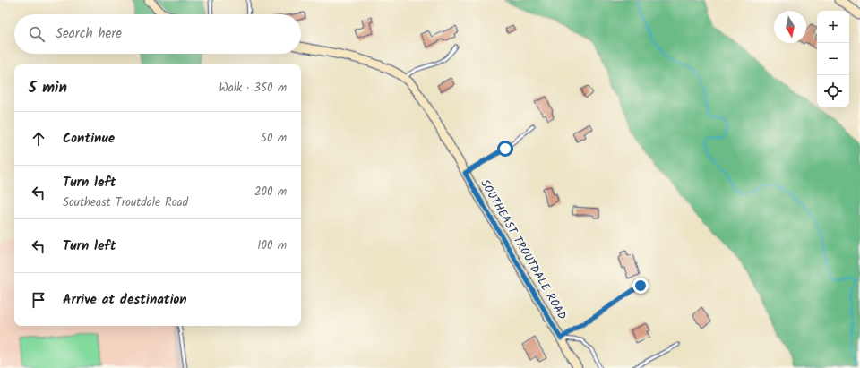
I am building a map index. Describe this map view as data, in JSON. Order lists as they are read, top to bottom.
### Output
{
  "streets": {
    "main road": ["SOUTHEAST TROUTDALE ROAD"]
  },
  "north": "bottom",
  "page": {
    "map_buttons": ["+", "−"],
    "search": "Search here",
    "heading": ["5 min", "Walk · 350 m"],
    "list": [
      ["Continue", "50 m"],
      ["Turn left", "Southeast Troutdale Road", "200 m"],
      ["Turn left", "100 m"],
      "Arrive at destination"
    ]
  }
}
